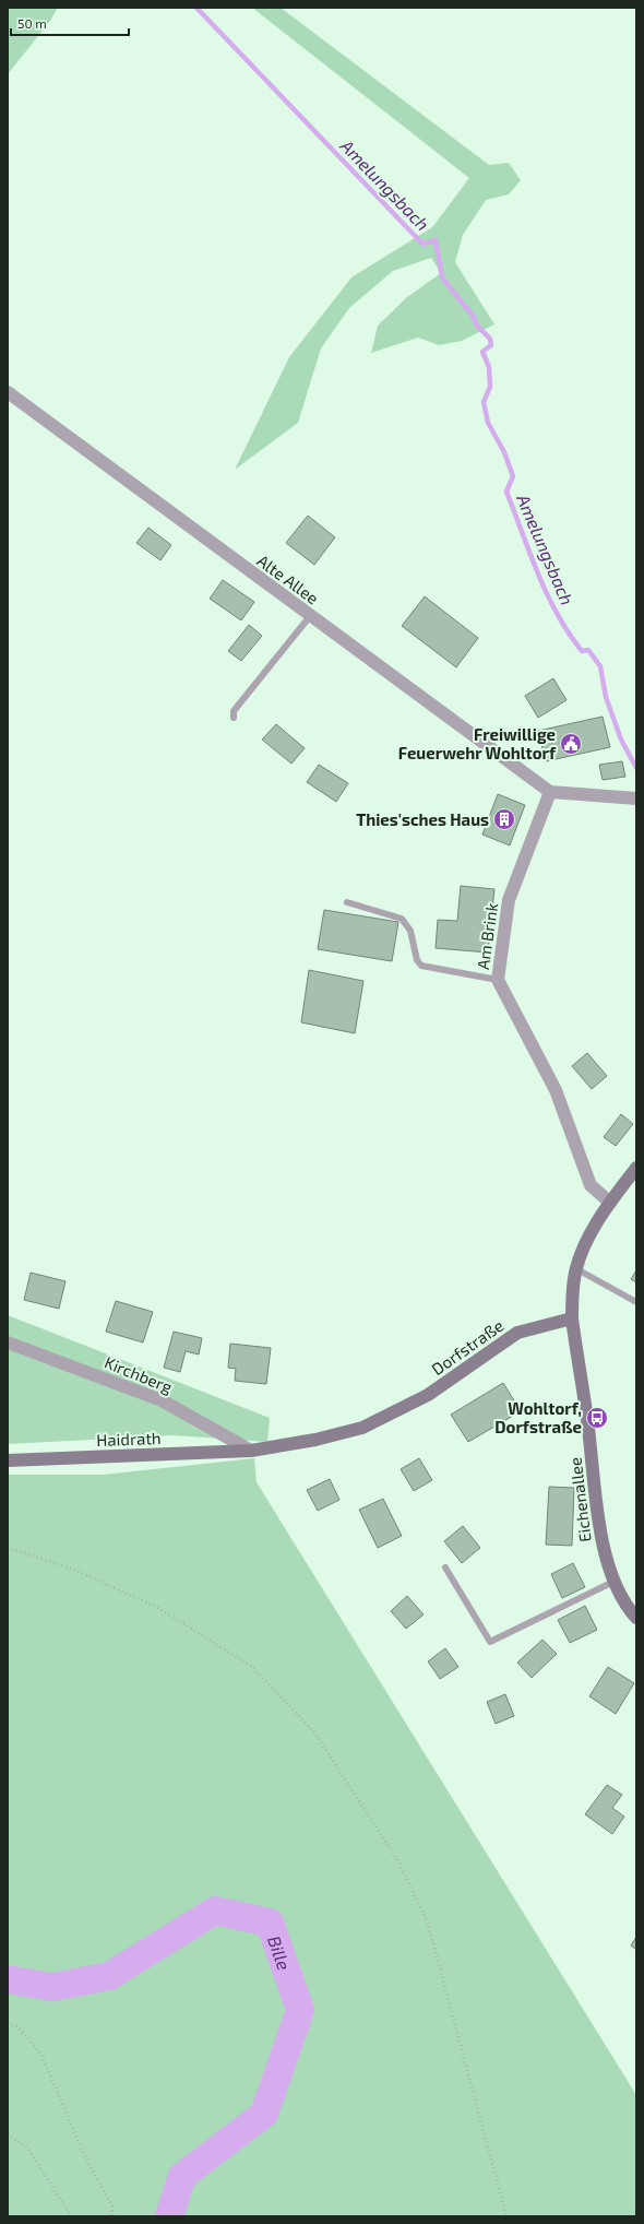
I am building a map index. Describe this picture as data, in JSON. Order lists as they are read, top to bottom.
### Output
{
  "streets": {
    "street": [
      "Alte Allee",
      "Am Brink",
      "Dorfstraße",
      "Kirchberg",
      "Haidrath",
      "Eichenallee"
    ]
  },
  "crossings": [
    ["Alte Allee", "Am Brink"],
    ["Dorfstraße", "Kirchberg"],
    ["Dorfstraße", "Haidrath"],
    ["Dorfstraße", "Eichenallee"],
    ["Kirchberg", "Haidrath"]
  ],
  "water": ["Amelungsbach", "Bille"],
  "places": {
    "public building": ["Freiwillige Feuerwehr Wohltorf"],
    "building": ["Thies'sches Haus"],
    "bus stop": ["Wohltorf, Dorfstraße"]
  },
  "scale_bar": "50 m"
}
